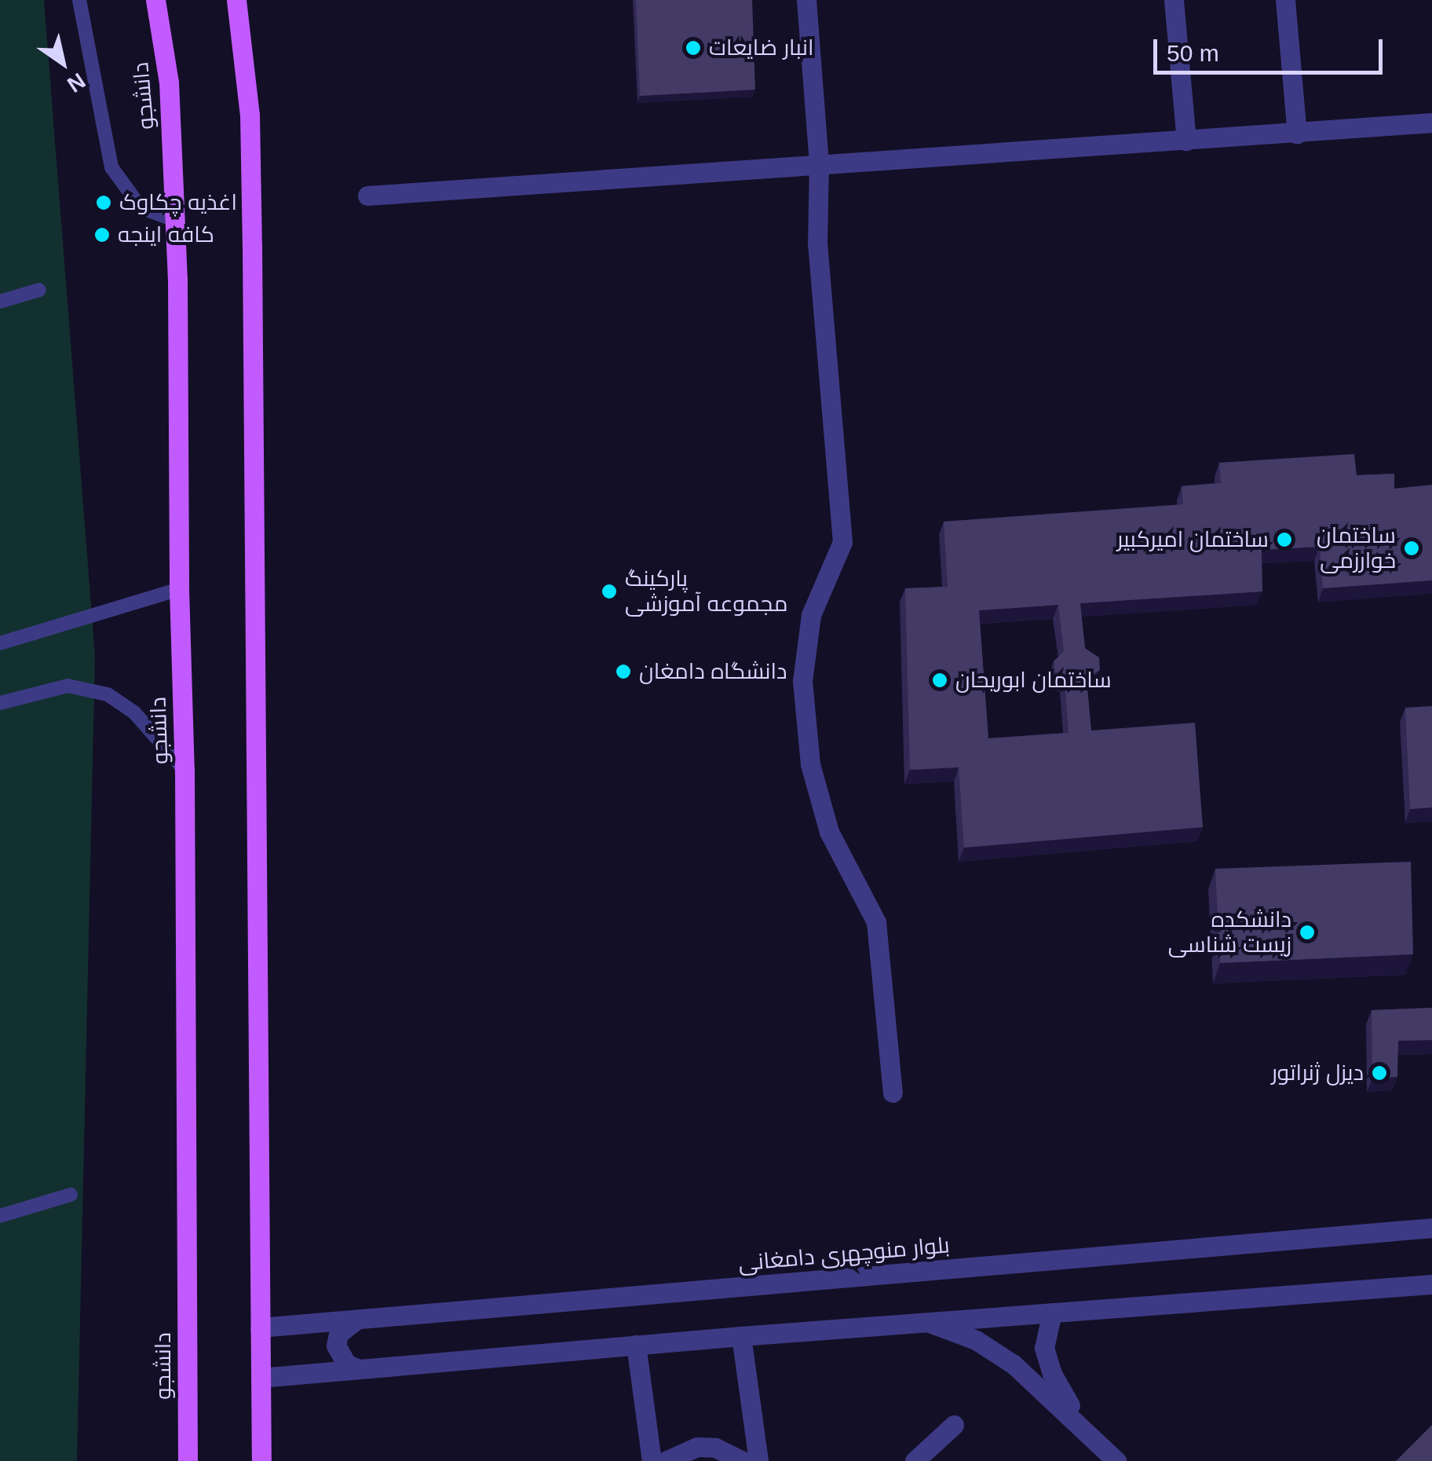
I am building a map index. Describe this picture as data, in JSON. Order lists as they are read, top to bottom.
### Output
{
  "streets": {
    "main road": ["دانشجو"],
    "street": ["بلوار منوچهری دامغانی"]
  },
  "places": [
    "انبار ضایعات",
    "اغذیه چکاوک",
    "کافه اینجه",
    "ساختمان امیرکبیر",
    "ساختمان خوارزمی",
    "پارکینگ مجموعه آموزشی",
    "دانشگاه دامغان",
    "ساختمان ابوریحان",
    "دانشکده زیست شناسی",
    "دیزل ژنراتور"
  ],
  "scale_bar": "50 m",
  "north": "bottom right"
}
